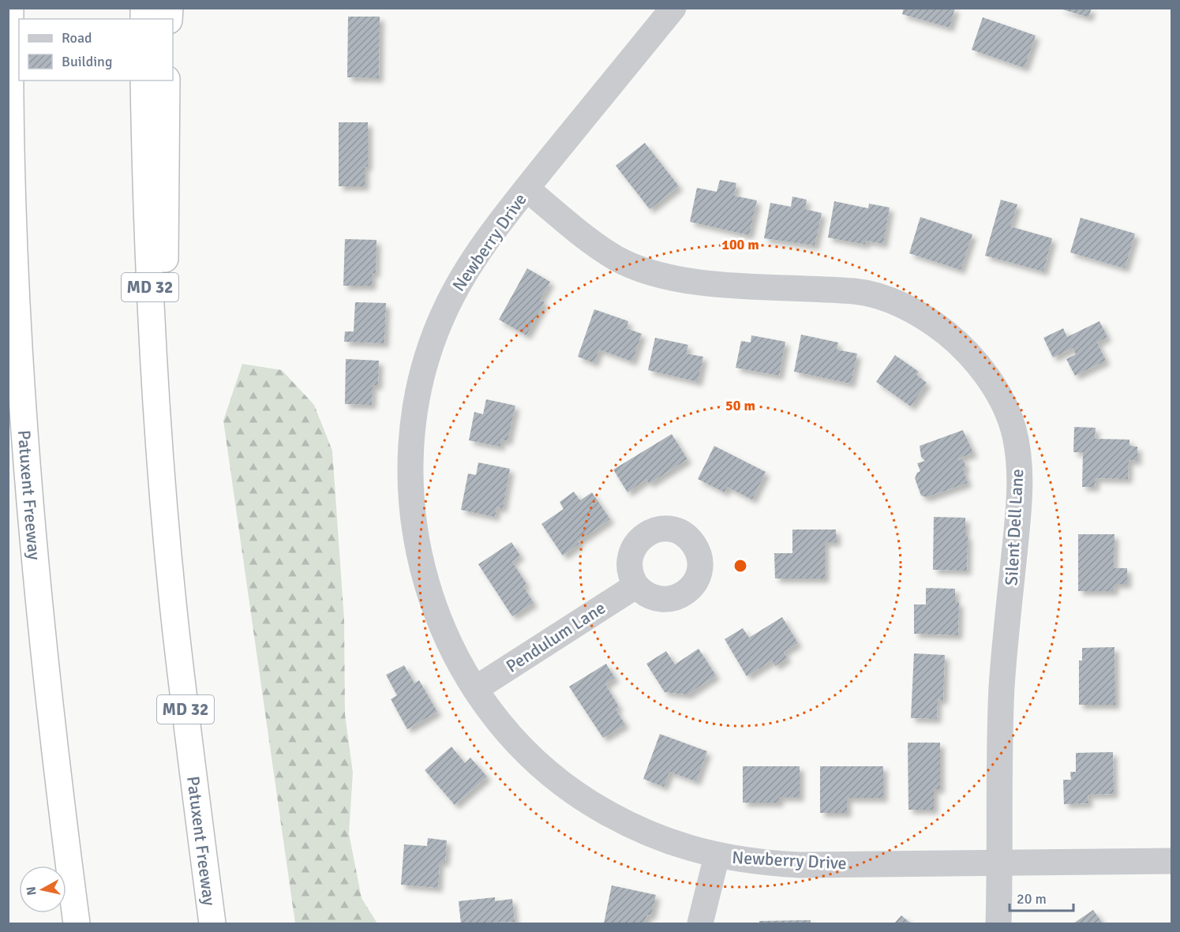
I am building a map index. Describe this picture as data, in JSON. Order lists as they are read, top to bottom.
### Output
{
  "streets": {
    "highway": ["MD 32", "Patuxent Freeway"],
    "street": ["Newberry Drive", "Silent Dell Lane", "Pendulum Lane"]
  },
  "crossings": [
    ["Newberry Drive", "Silent Dell Lane"],
    ["Newberry Drive", "Pendulum Lane"]
  ],
  "legend": ["Road", "Building"],
  "scale_bar": "20 m",
  "north": "left",
  "rings": ["100 m", "50 m"]
}
